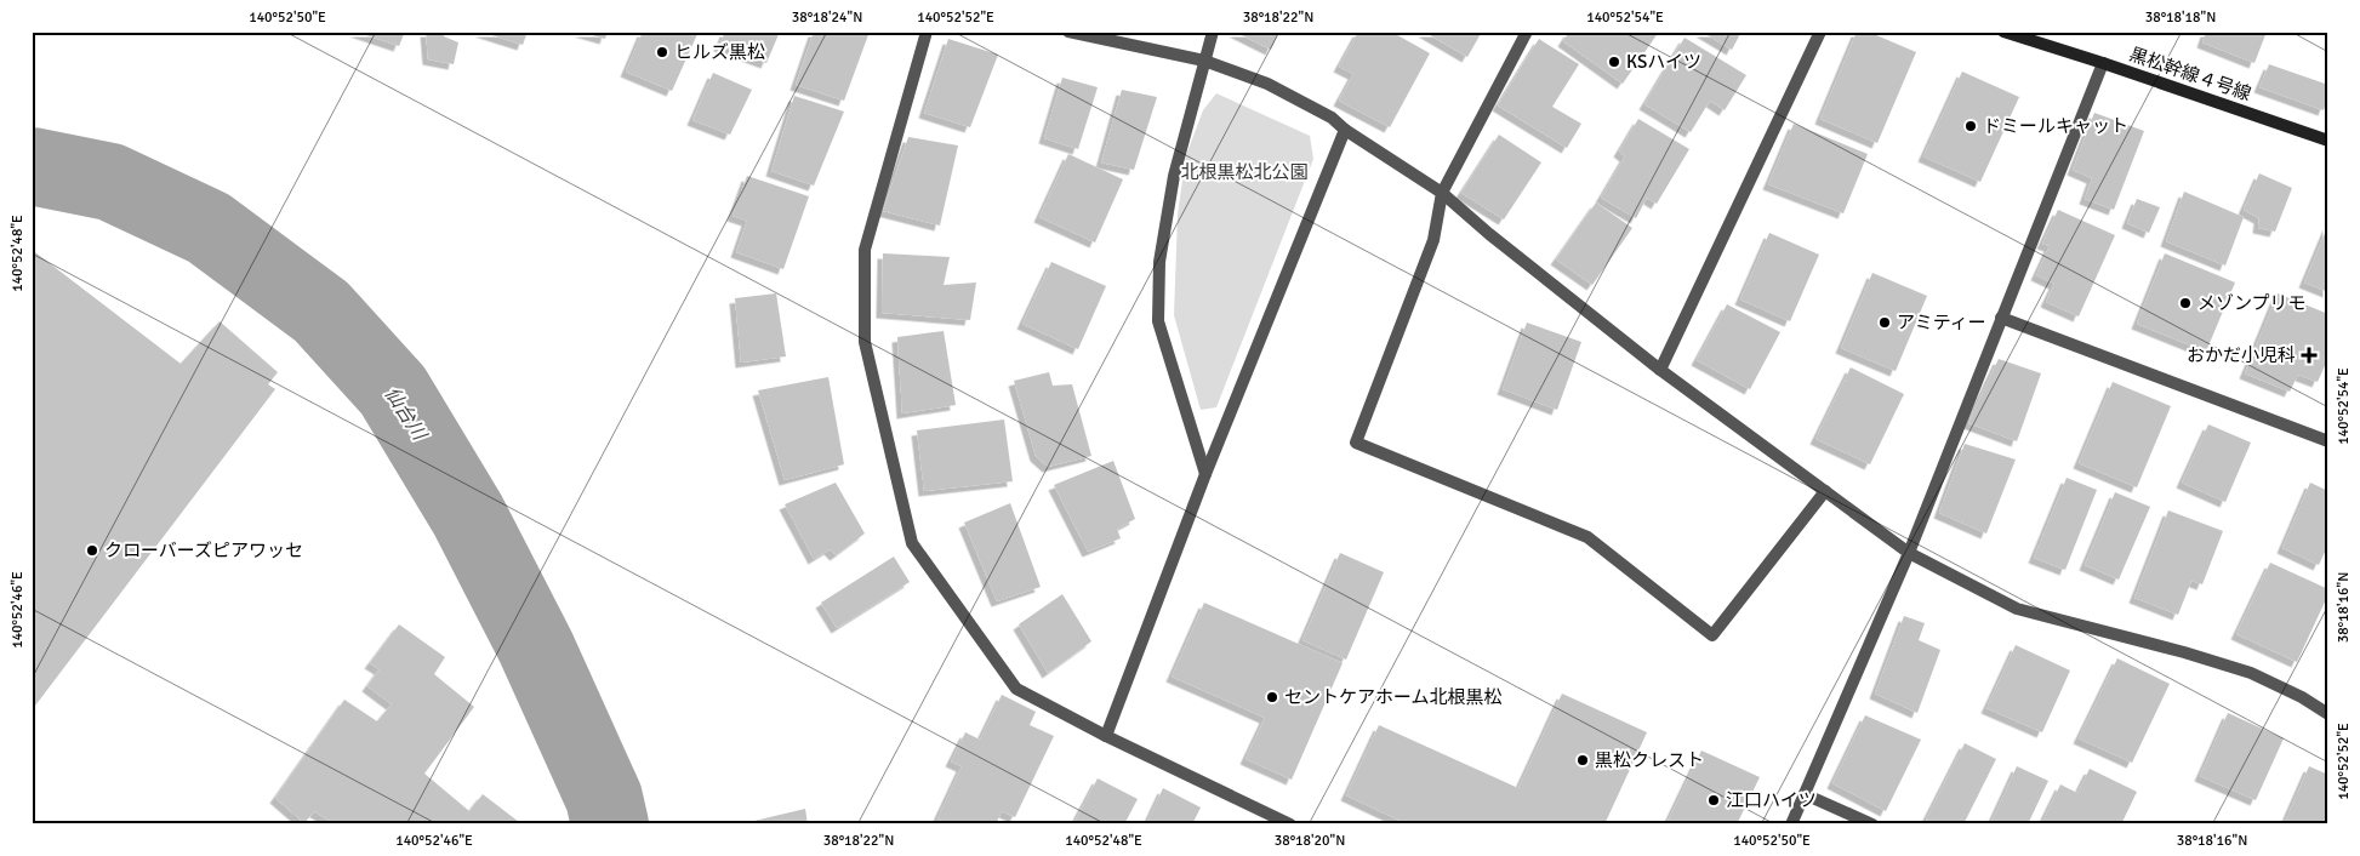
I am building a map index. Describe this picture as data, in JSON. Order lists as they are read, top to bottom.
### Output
{
  "streets": {
    "street": ["黒松幹線４号線"]
  },
  "water": ["仙台川"],
  "parks": ["北根黒松北公園"],
  "places": {
    "other": [
      "ヒルズ黒松",
      "KSハイツ",
      "ドミールキャット",
      "メゾンプリモ",
      "アミティー",
      "クローバーズピアワッセ",
      "セントケアホーム北根黒松",
      "黒松クレスト",
      "江口ハイツ"
    ],
    "health": ["おかだ小児科"]
  },
  "coordinates": [
    "140°52'50\"E",
    "38°18'24\"N",
    "140°52'52\"E",
    "38°18'22\"N",
    "140°52'54\"E",
    "38°18'18\"N",
    "140°52'48\"E",
    "38°18'16\"N",
    "140°52'46\"E",
    "38°18'20\"N"
  ]
}
